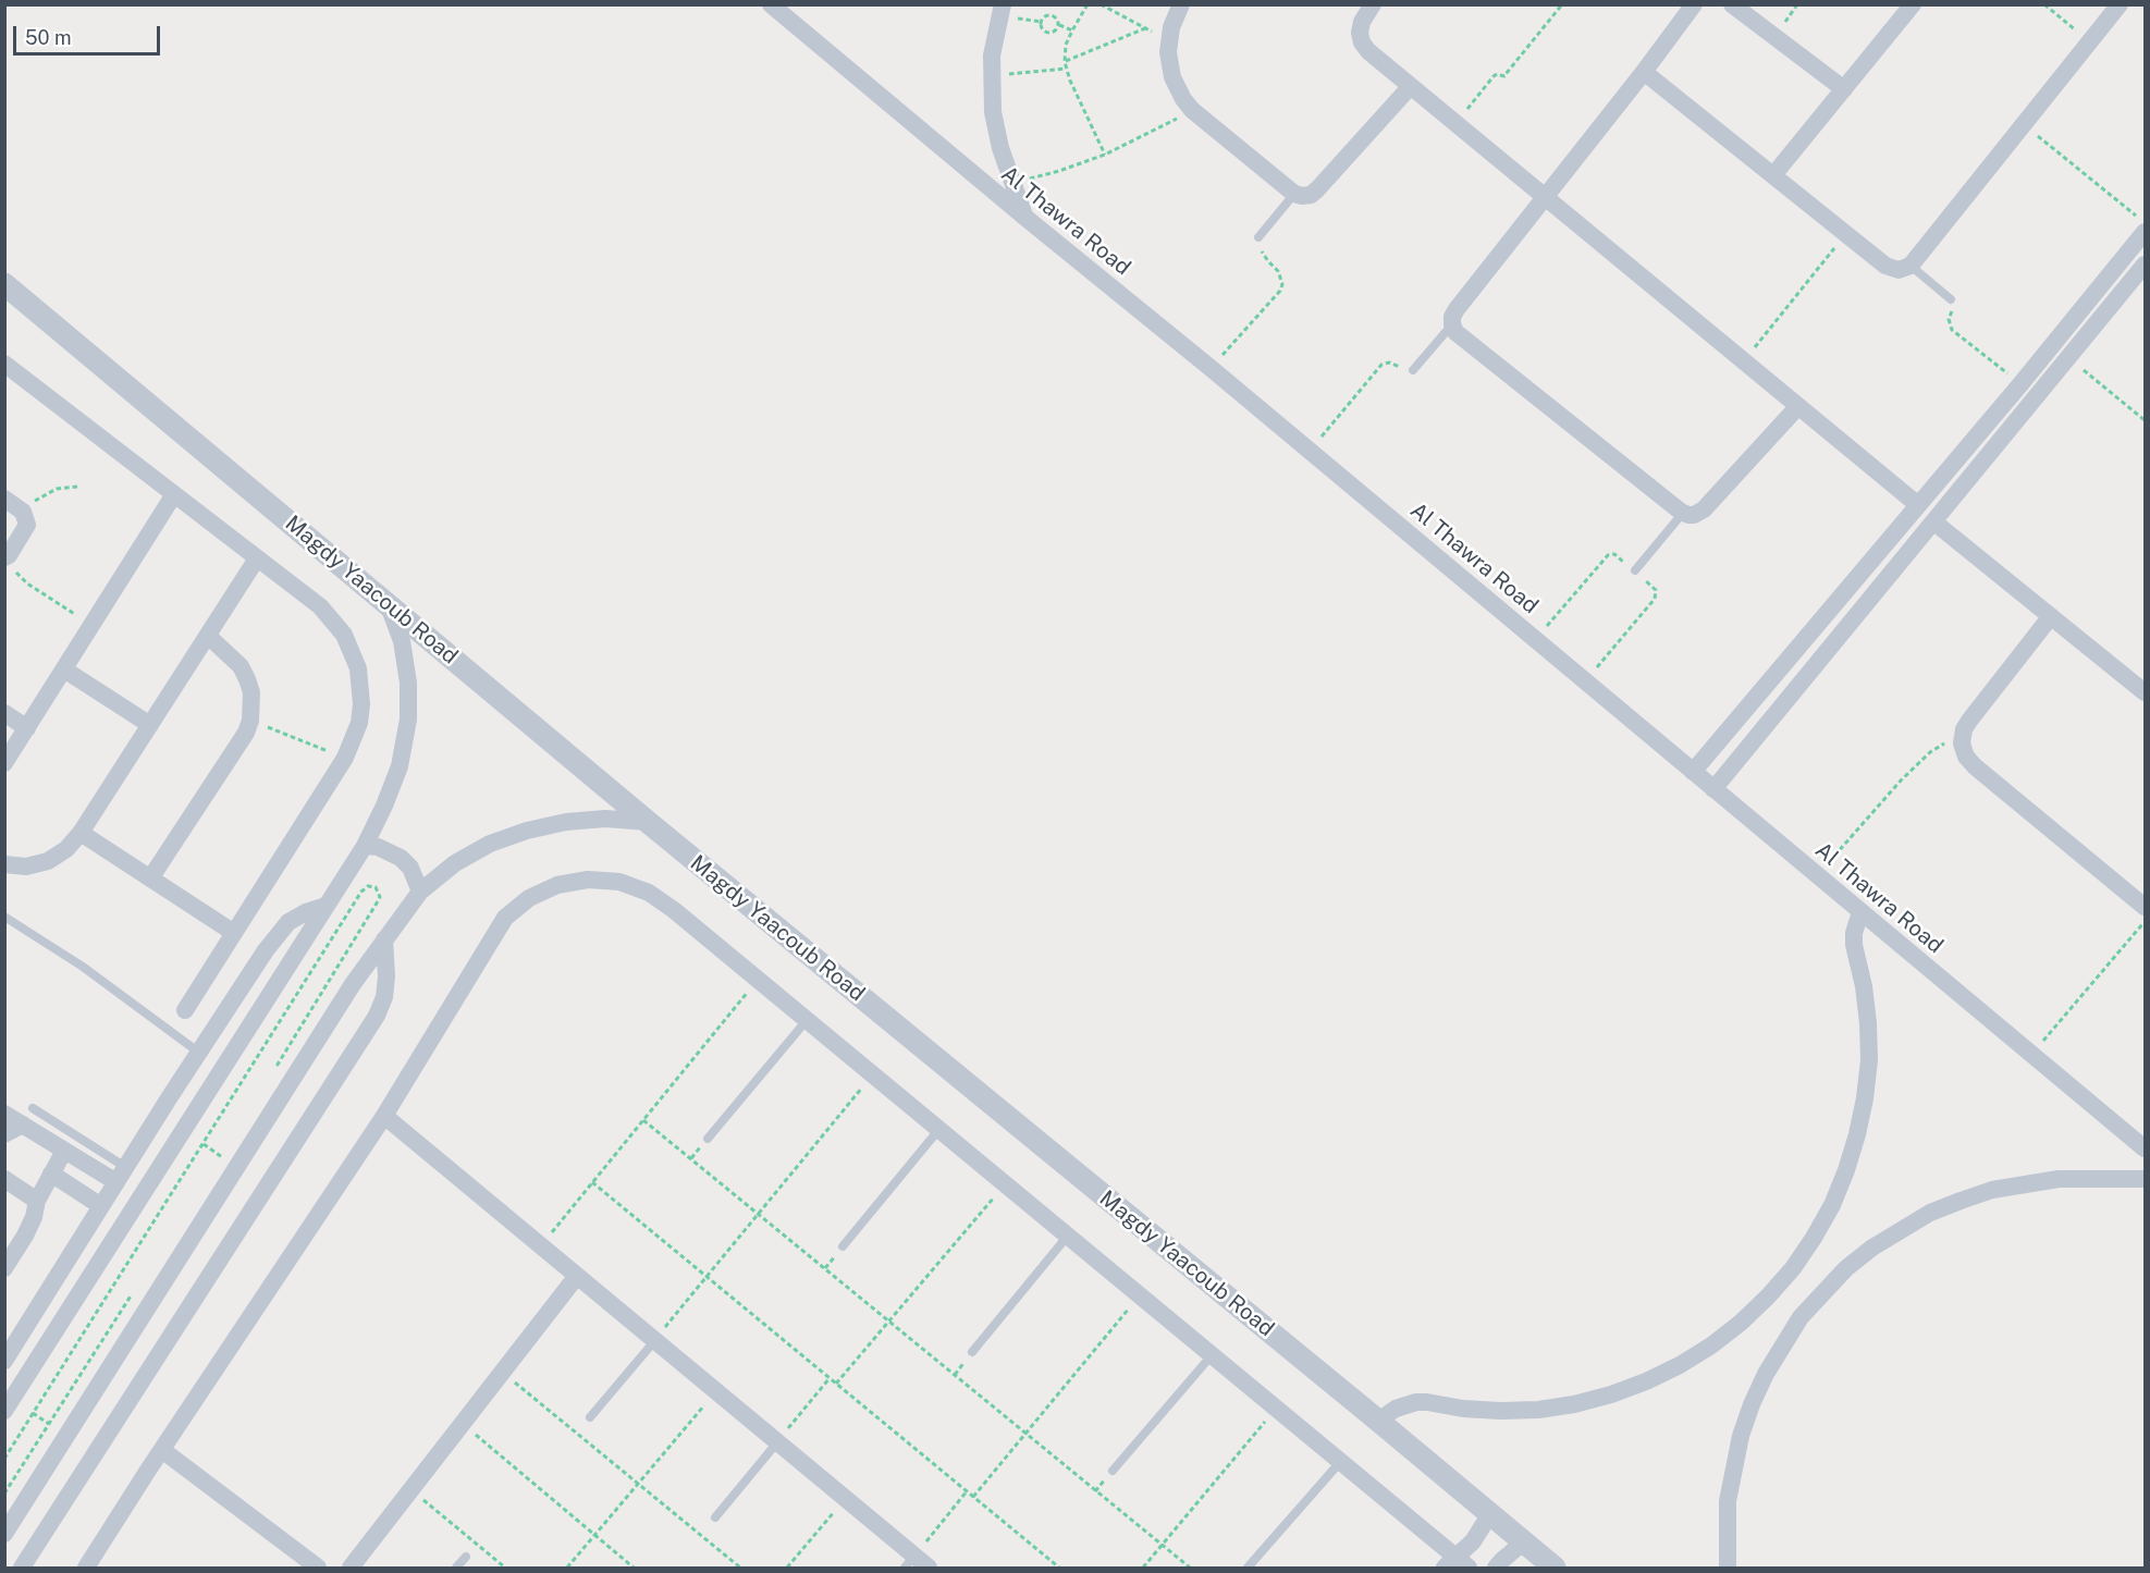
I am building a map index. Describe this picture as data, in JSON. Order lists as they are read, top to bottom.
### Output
{
  "streets": {
    "street": ["Al Thawra Road", "Magdy Yaacoub Road"]
  },
  "scale_bar": "50 m"
}
